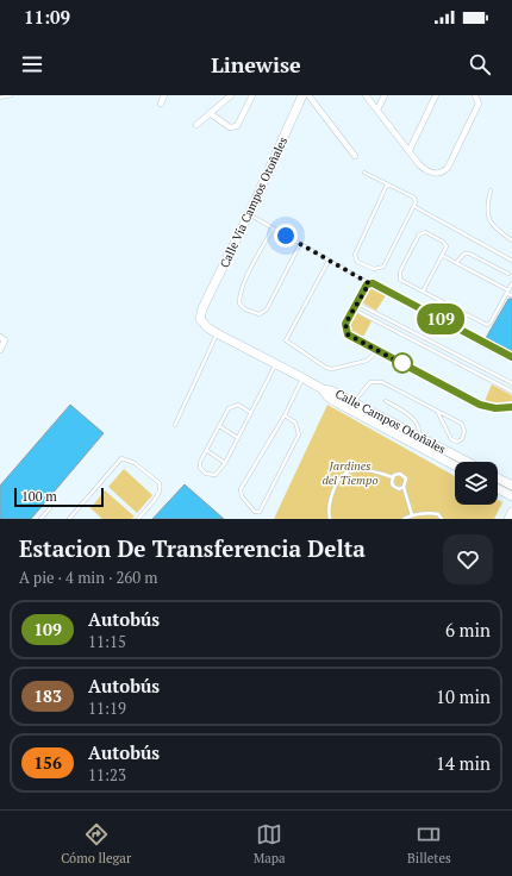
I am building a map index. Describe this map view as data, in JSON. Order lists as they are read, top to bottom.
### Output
{
  "streets": {
    "street": ["Calle Vía Campos Otoñales", "Calle Campos Otoñales"]
  },
  "crossings": [
    ["Calle Vía Campos Otoñales", "Calle Campos Otoñales"]
  ],
  "parks": ["Jardines del Tiempo"],
  "lines": ["bus line 109"],
  "scale_bar": "100 m",
  "page": {
    "status": "11:09",
    "header": "Linewise",
    "on_map": "109",
    "scale": "100 m",
    "heading": ["Estacion De Transferencia Delta", "A pie · 4 min · 260 m"],
    "list": [
      {
        "mark": "109",
        "name": "Autobús",
        "note": "11:15",
        "value": "6 min"
      },
      {
        "mark": "183",
        "name": "Autobús",
        "note": "11:19",
        "value": "10 min"
      },
      {
        "mark": "156",
        "name": "Autobús",
        "note": "11:23",
        "value": "14 min"
      }
    ],
    "tabs": ["Cómo llegar", "Mapa", "Billetes"]
  }
}
